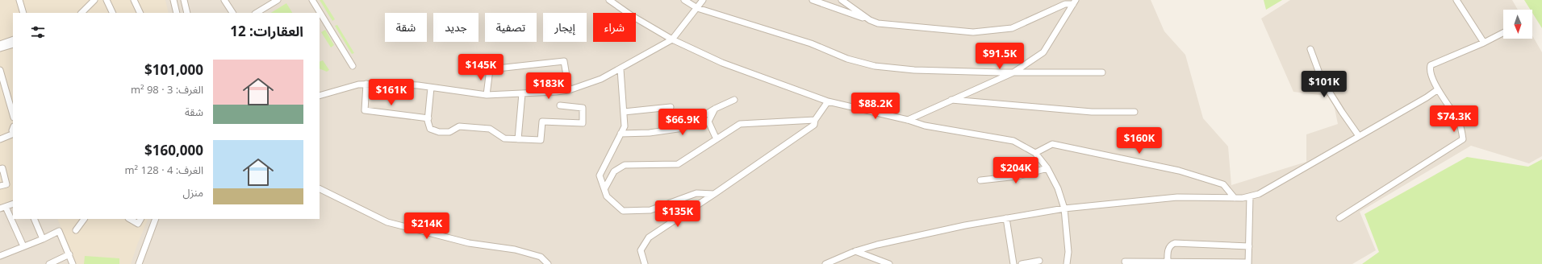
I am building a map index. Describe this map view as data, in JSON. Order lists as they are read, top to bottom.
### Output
{
  "north": "bottom",
  "page": {
    "chip": [
      "شراء",
      "إيجار",
      "تصفية",
      "جديد",
      "شقة"
    ],
    "heading": "العقارات: 12",
    "price": [
      "$91.5K",
      "$145K",
      "$101K",
      "$183K",
      "$161K",
      "$88.2K",
      "$74.3K",
      "$66.9K",
      "$160K",
      "$204K",
      "$135K",
      "$214K"
    ],
    "list": [
      {
        "name": "$101,000",
        "note": "الغرف: 3 · 98 m² · شقة"
      },
      {
        "name": "$160,000",
        "note": "الغرف: 4 · 128 m² · منزل"
      }
    ]
  }
}
